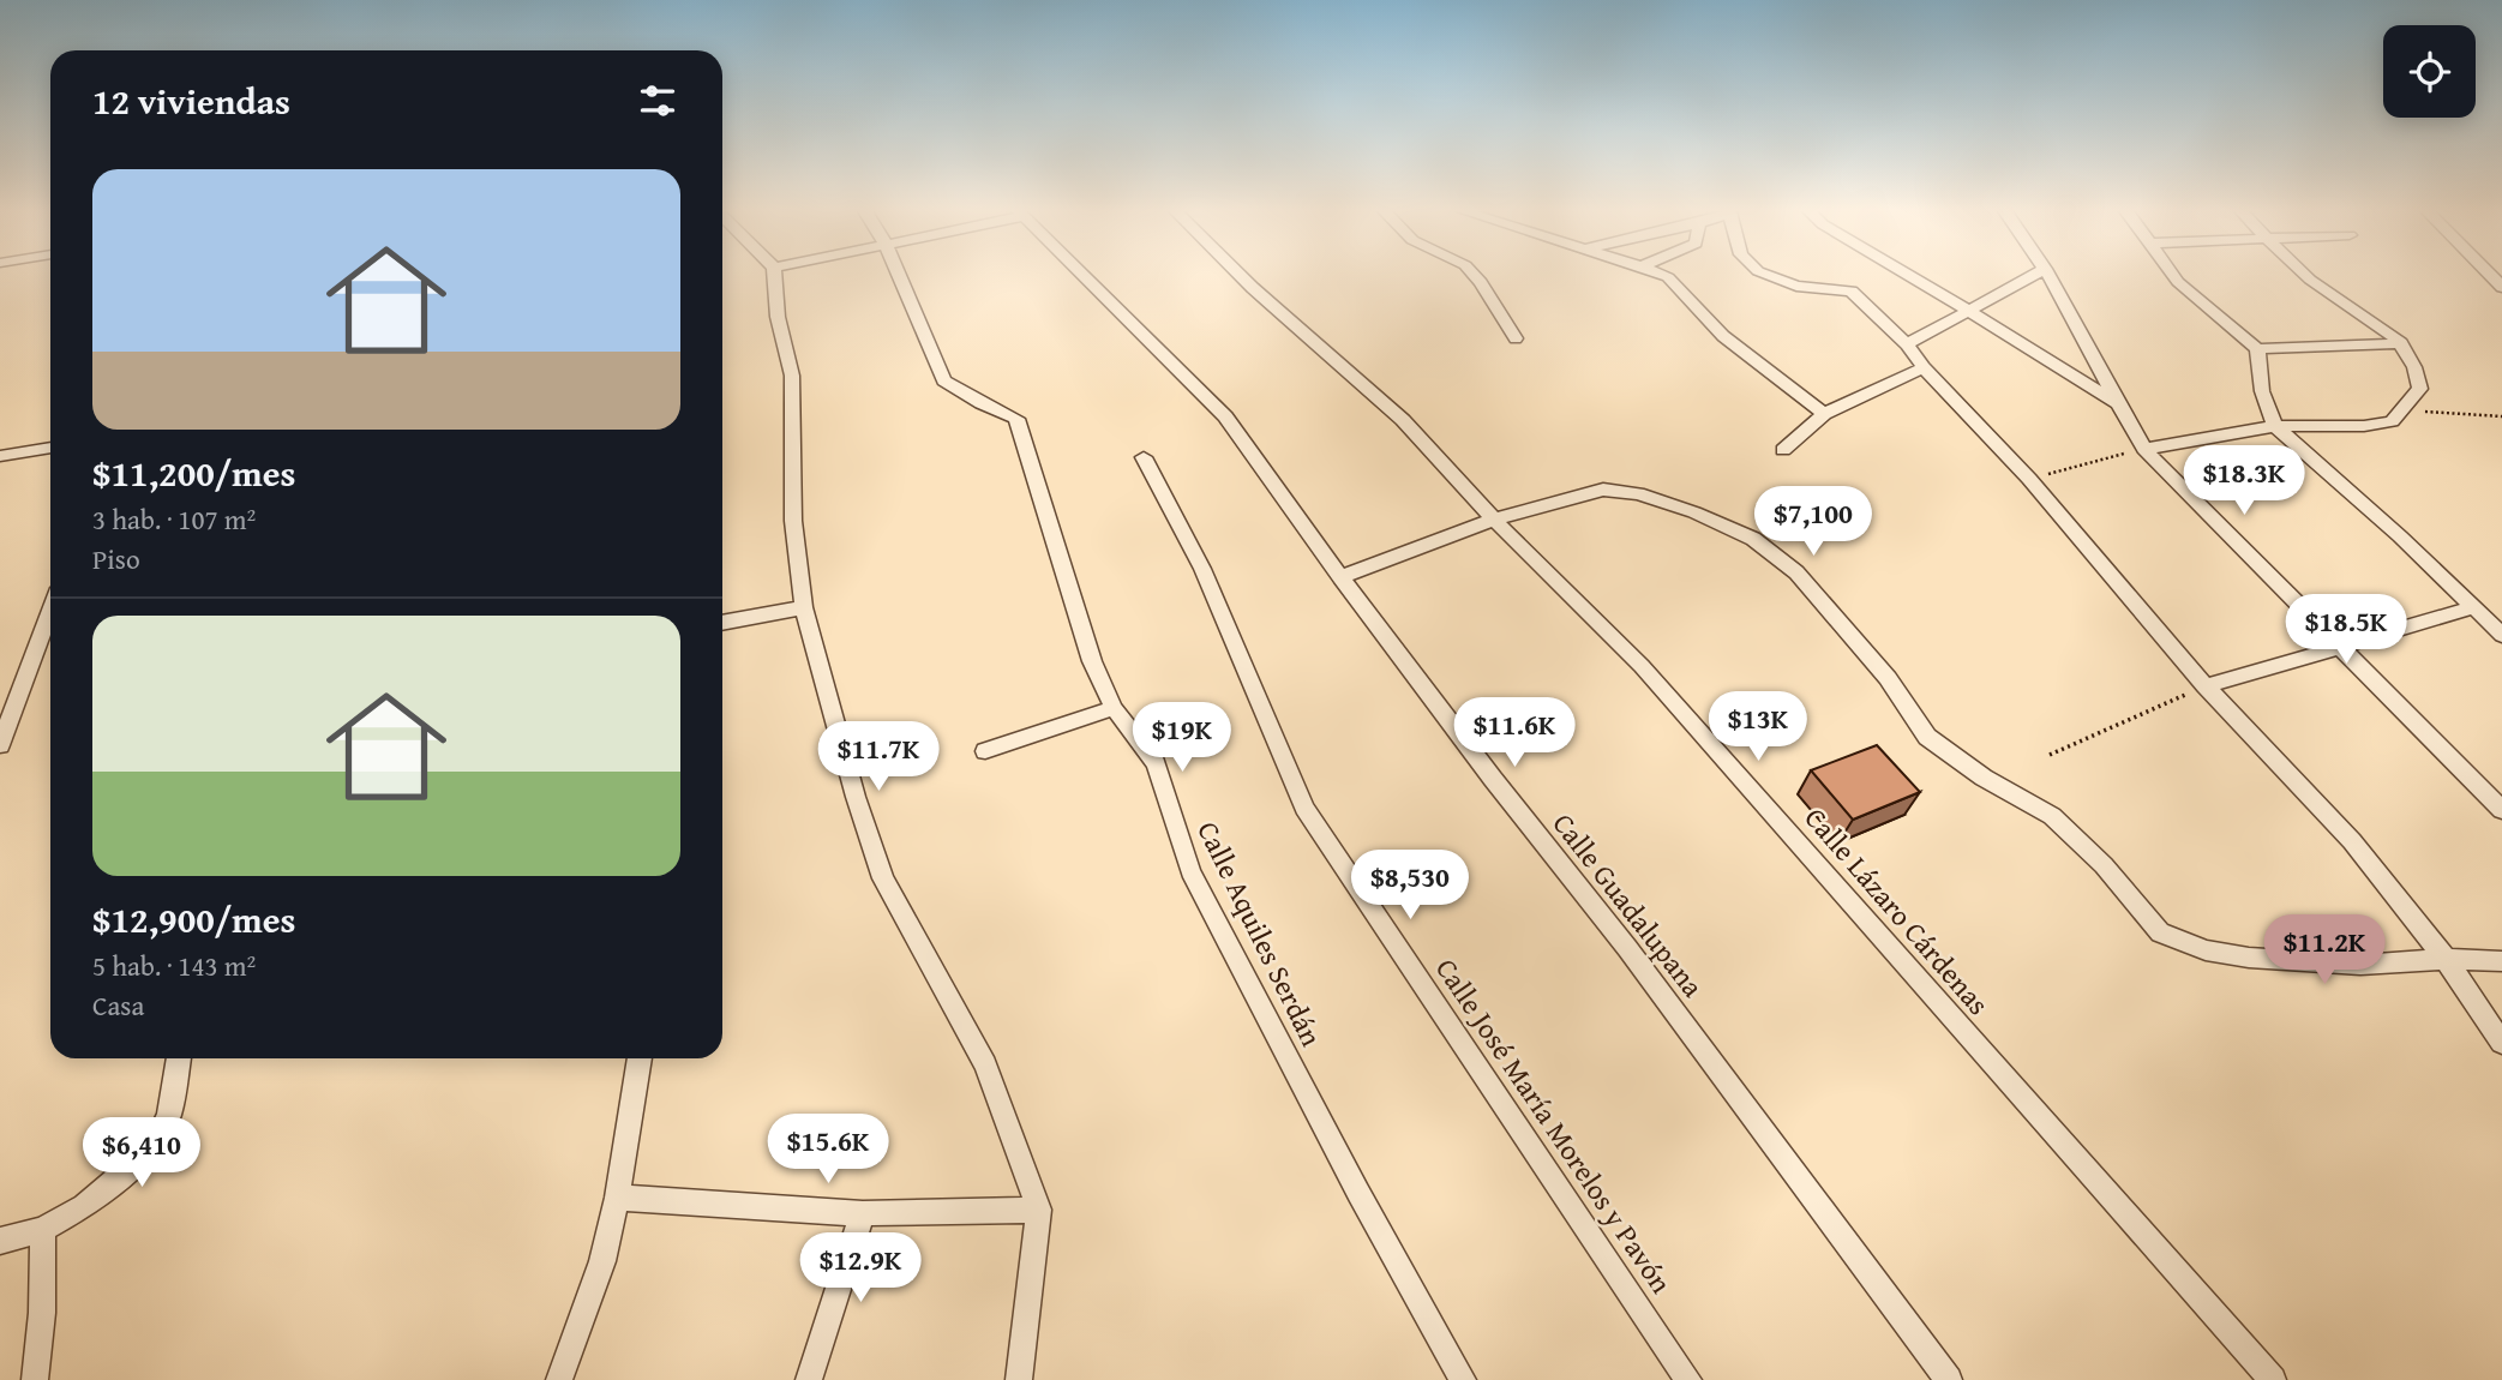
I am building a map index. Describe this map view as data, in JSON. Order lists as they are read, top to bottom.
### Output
{
  "streets": {
    "street": [
      "Calle Guadalupana",
      "Calle Lázaro Cárdenas",
      "Calle Aquiles Serdán",
      "Calle José María Morelos y Pavón"
    ]
  },
  "page": {
    "heading": "12 viviendas",
    "list": [
      {
        "name": "$11,200/mes",
        "note": "3 hab. · 107 m² · Piso"
      },
      {
        "name": "$12,900/mes",
        "note": "5 hab. · 143 m² · Casa"
      }
    ],
    "price": [
      "$18.3K",
      "$7,100",
      "$18.5K",
      "$13K",
      "$11.6K",
      "$19K",
      "$11.7K",
      "$8,530",
      "$11.2K",
      "$15.6K",
      "$6,410",
      "$12.9K"
    ]
  }
}
